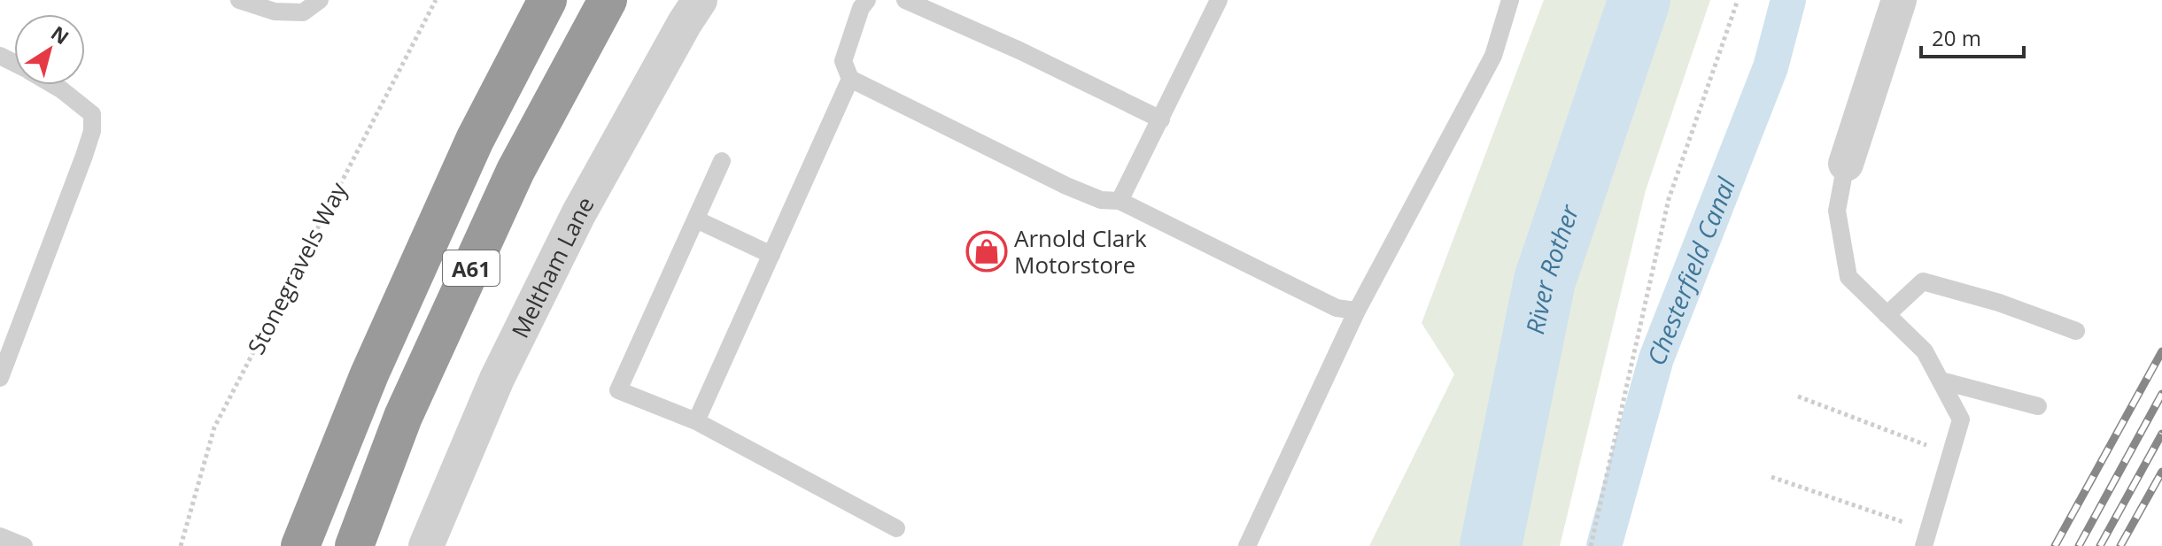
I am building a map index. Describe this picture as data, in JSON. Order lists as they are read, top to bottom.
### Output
{
  "streets": {
    "highway": ["A61"],
    "street": ["Meltham Lane"],
    "path": ["Stonegravels Way"]
  },
  "water": ["River Rother", "Chesterfield Canal"],
  "places": {
    "shop": ["Arnold Clark Motorstore"]
  },
  "scale_bar": "20 m",
  "north": "top right"
}
